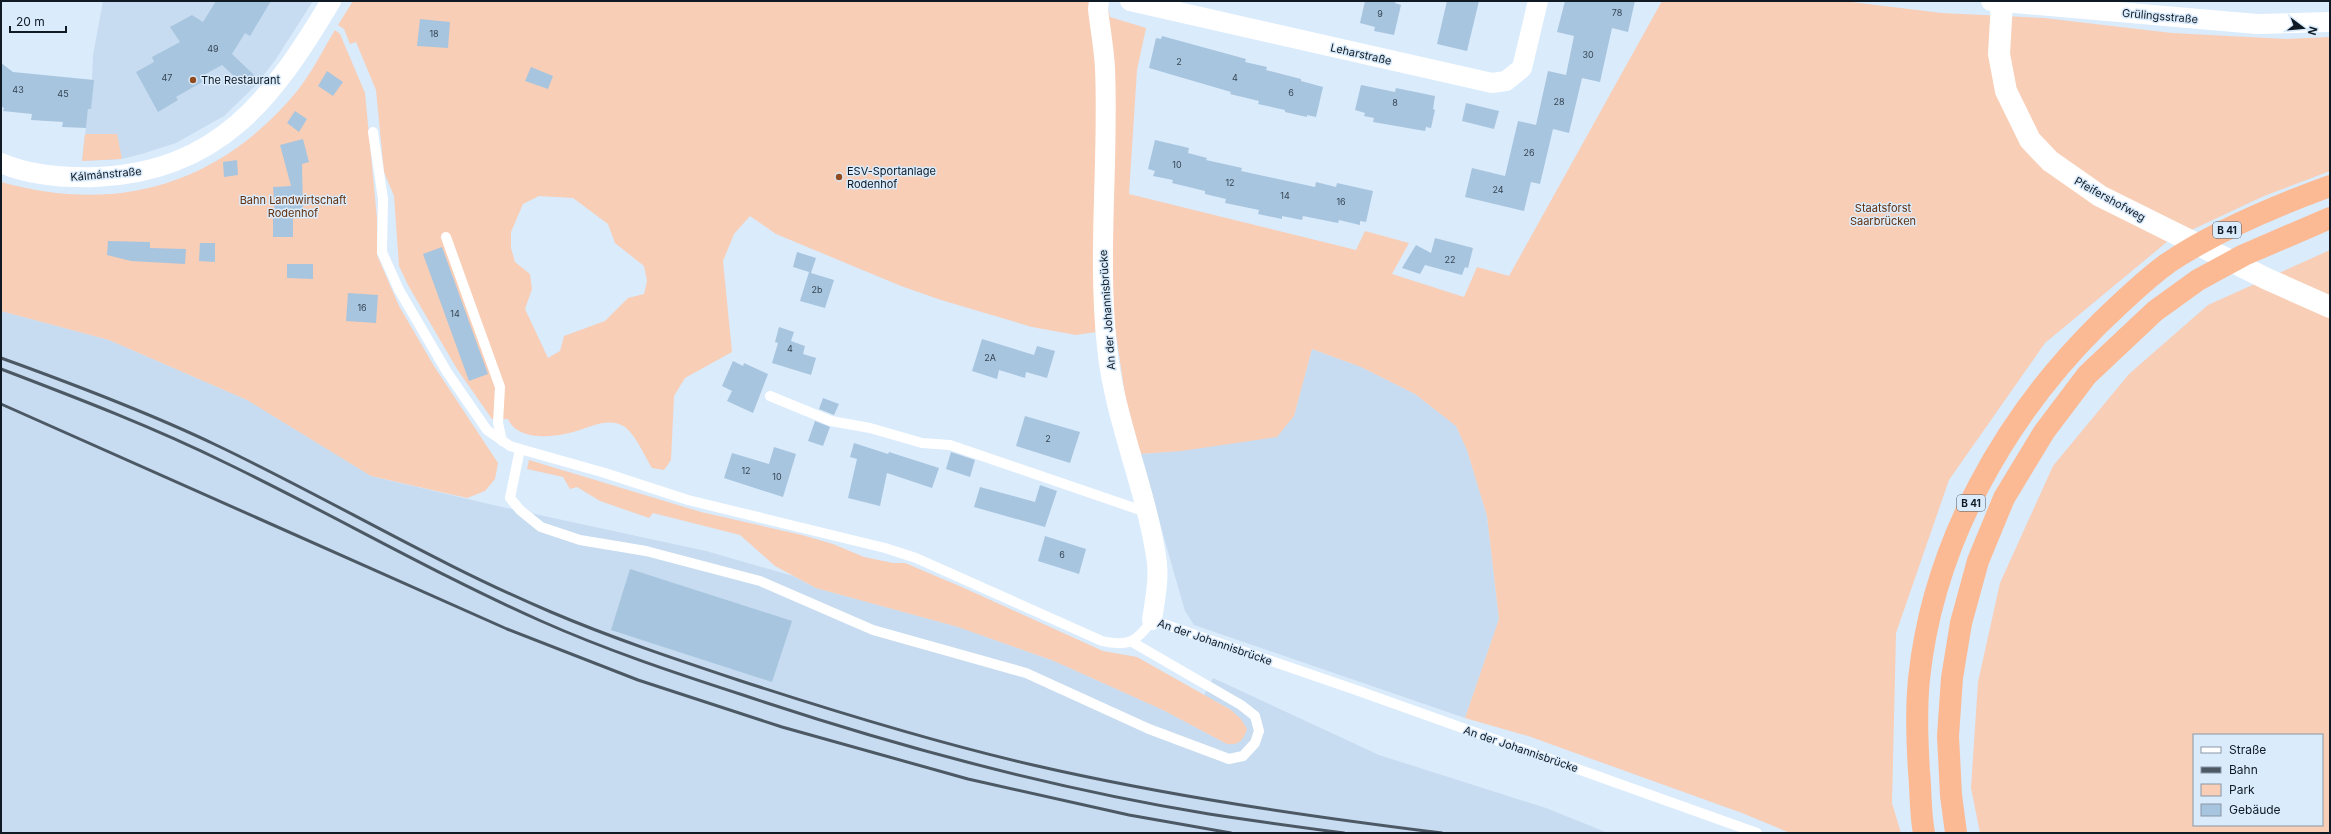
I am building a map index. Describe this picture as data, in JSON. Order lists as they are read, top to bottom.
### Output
{
  "streets": {
    "highway": ["B 41"],
    "street": [
      "Grülingsstraße",
      "Leharstraße",
      "Kálmánstraße",
      "Pfeifershofweg",
      "An der Johannisbrücke"
    ]
  },
  "crossings": [
    ["Grülingsstraße", "Pfeifershofweg"]
  ],
  "parks": ["Bahn Landwirtschaft Rodenhof", "Staatsforst Saarbrücken"],
  "places": ["The Restaurant", "ESV-Sportanlage Rodenhof"],
  "house_numbers": [
    "78",
    "9",
    "18",
    "49",
    "30",
    "2",
    "47",
    "4",
    "43",
    "6",
    "45",
    "28",
    "8",
    "26",
    "10",
    "12",
    "24",
    "14",
    "16",
    "22",
    "2b",
    "16",
    "14",
    "4",
    "2A",
    "2",
    "12",
    "10",
    "6"
  ],
  "legend": [
    "Straße",
    "Bahn",
    "Park",
    "Gebäude"
  ],
  "scale_bar": "20 m",
  "north": "right"
}
